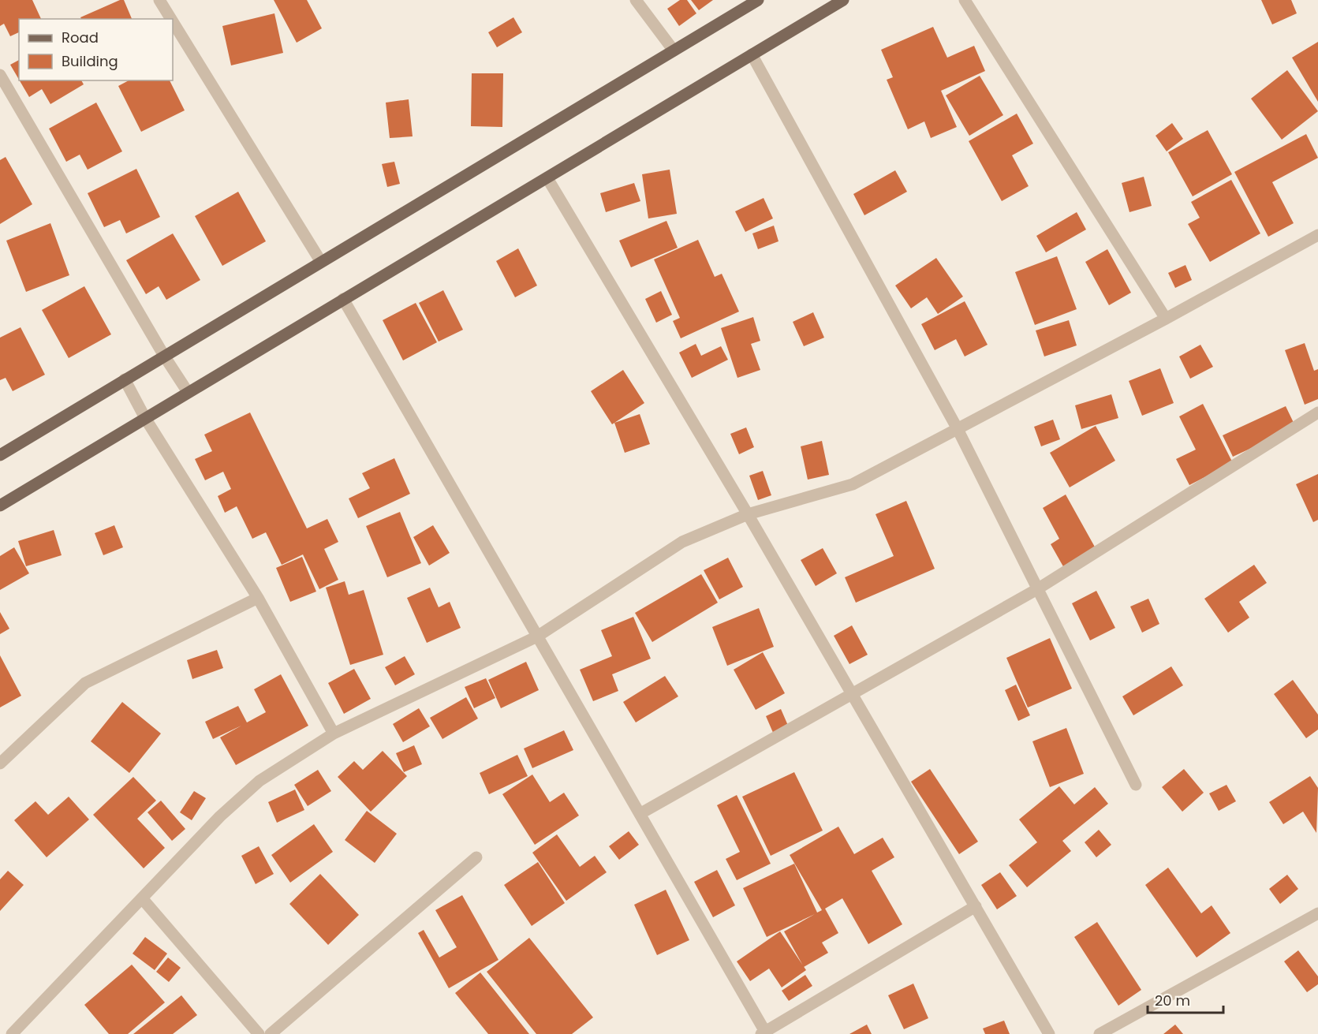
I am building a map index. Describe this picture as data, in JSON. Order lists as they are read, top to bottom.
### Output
{
  "legend": ["Road", "Building"],
  "scale_bar": "20 m"
}
